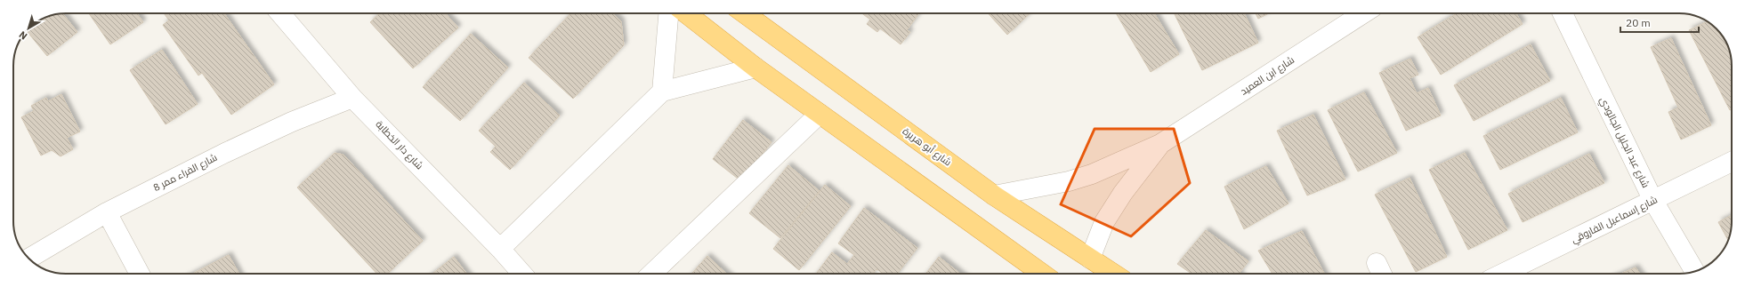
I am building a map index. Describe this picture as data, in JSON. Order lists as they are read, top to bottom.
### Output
{
  "streets": {
    "highway": ["شارع أبو هريرة"],
    "street": [
      "شارع ابن العميد",
      "شارع عبد الجليل الجالودي",
      "شارع دار الخطابة",
      "شارع الفراء ممر 8",
      "شارع إسماعيل الفاروقي"
    ]
  },
  "crossings": [
    ["شارع ابن العميد", "شارع أبو هريرة"],
    ["شارع عبد الجليل الجالودي", "شارع إسماعيل الفاروقي"],
    ["شارع دار الخطابة", "شارع الفراء ممر 8"]
  ],
  "scale_bar": "20 m",
  "north": "bottom left"
}
